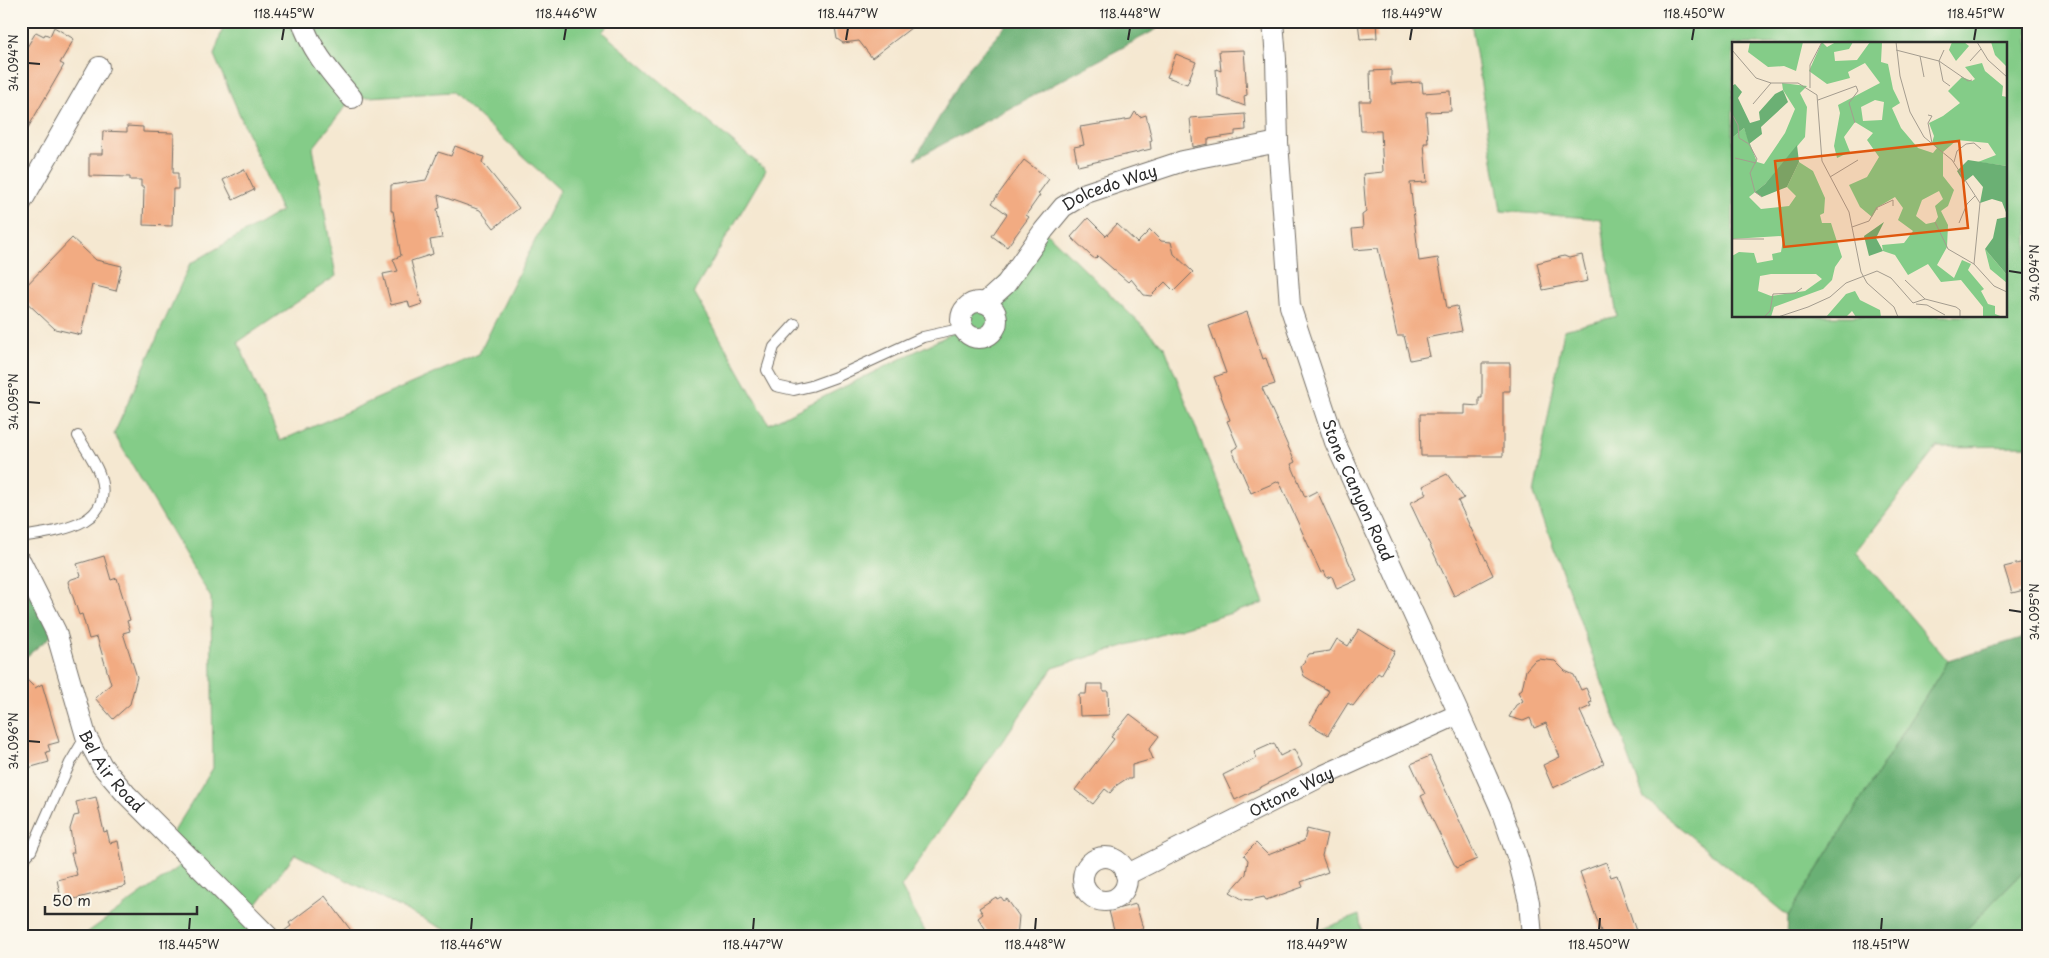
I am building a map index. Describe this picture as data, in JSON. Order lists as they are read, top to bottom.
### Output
{
  "streets": {
    "street": [
      "Dolcedo Way",
      "Stone Canyon Road",
      "Bel Air Road",
      "Ottone Way"
    ]
  },
  "crossings": [
    ["Dolcedo Way", "Stone Canyon Road"],
    ["Stone Canyon Road", "Ottone Way"]
  ],
  "scale_bar": "50 m",
  "coordinates": [
    "118.445°W",
    "118.446°W",
    "118.447°W",
    "118.448°W",
    "118.449°W",
    "118.450°W",
    "118.451°W",
    "34.094°N",
    "34.095°N",
    "34.096°N"
  ]
}
